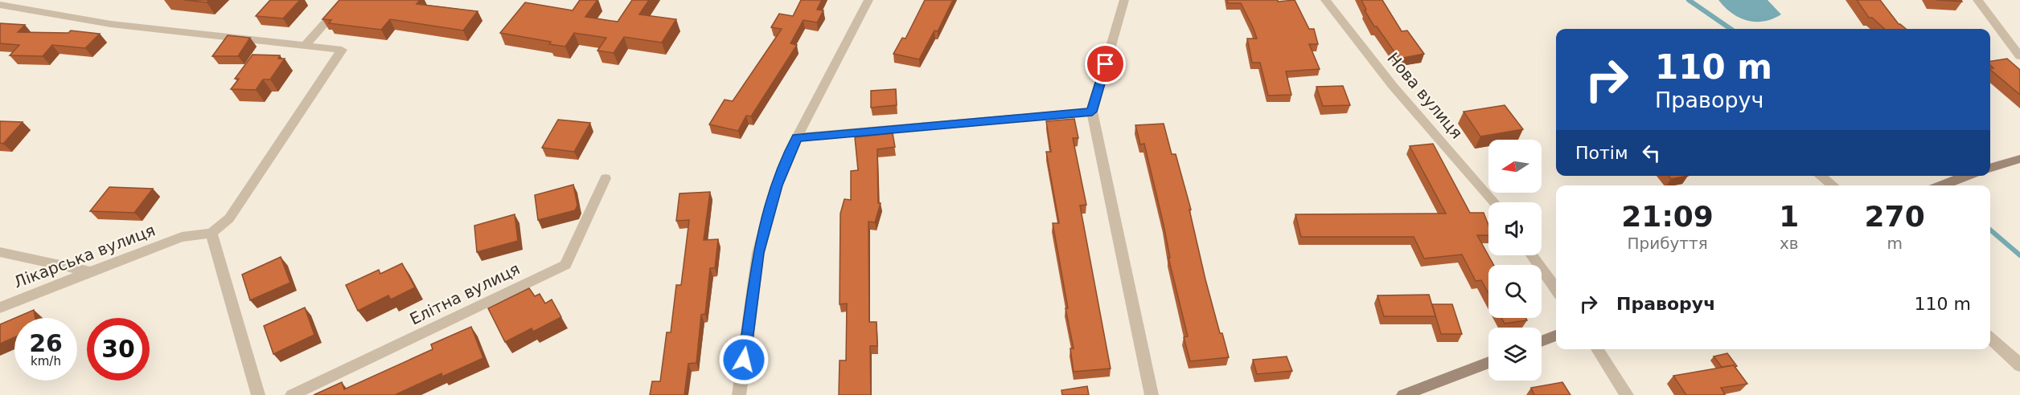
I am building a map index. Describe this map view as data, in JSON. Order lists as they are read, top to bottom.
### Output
{
  "streets": {
    "street": ["Нова вулиця", "Лікарська вулиця", "Елітна вулиця"]
  },
  "north": "left",
  "page": {
    "turn": ["110 m", "Праворуч"],
    "then": "Потім",
    "eta": [
      "21:09",
      "Прибуття",
      "1",
      "хв",
      "270",
      "m"
    ],
    "list": [
      {
        "name": "Праворуч",
        "value": "110 m"
      }
    ],
    "speed": "26 km/h",
    "limit": "30"
  }
}
